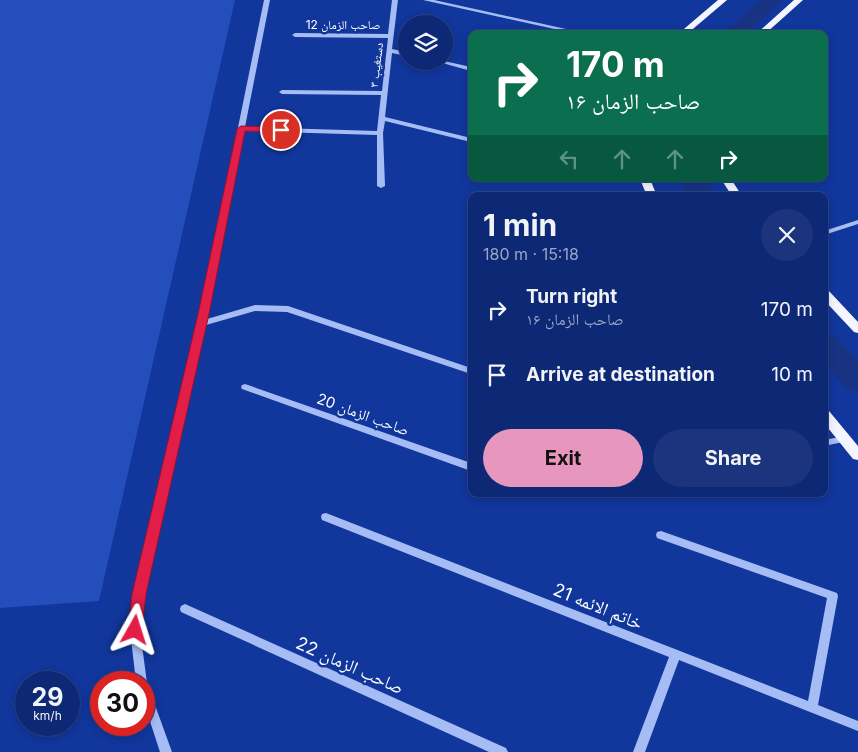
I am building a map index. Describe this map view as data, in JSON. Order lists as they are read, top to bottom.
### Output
{
  "streets": {
    "street": [
      "صاحب الزمان 12",
      "دستغیب ۳",
      "صاحب الزمان 20",
      "خاتم الائمه 21",
      "صاحب الزمان 22"
    ]
  },
  "crossings": [
    ["صاحب الزمان 12", "دستغیب ۳"]
  ],
  "page": {
    "turn": ["170 m", "صاحب الزمان ۱۶"],
    "heading": ["1 min", "180 m · 15:18"],
    "list": [
      {
        "name": "Turn right",
        "note": "صاحب الزمان ۱۶",
        "value": "170 m"
      },
      {
        "name": "Arrive at destination",
        "value": "10 m"
      }
    ],
    "buttons": ["Exit", "Share"],
    "speed": "29 km/h",
    "limit": "30"
  }
}
